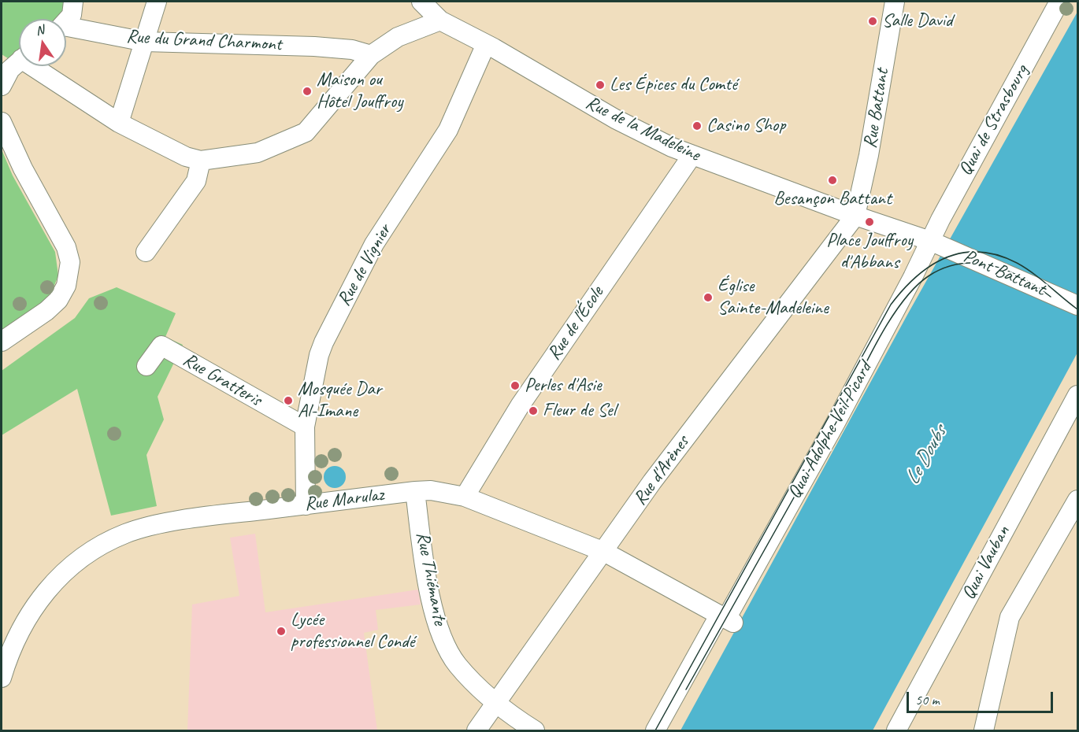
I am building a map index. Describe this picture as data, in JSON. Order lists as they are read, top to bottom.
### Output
{
  "streets": {
    "street": [
      "Rue du Grand Charmont",
      "Rue Battant",
      "Quai de Strasbourg",
      "Rue de la Madeleine",
      "Rue de Vignier",
      "Pont Battant",
      "Rue de l'École",
      "Rue Gratteris",
      "Quai Adolphe Veil Picard",
      "Rue d'Arènes",
      "Rue Marulaz",
      "Quai Vauban",
      "Rue Thiémante"
    ]
  },
  "crossings": [
    ["Rue Battant", "Rue de la Madeleine"],
    ["Rue Battant", "Rue d'Arènes"],
    ["Quai de Strasbourg", "Pont Battant"],
    ["Quai de Strasbourg", "Quai Adolphe Veil Picard"],
    ["Rue de la Madeleine", "Rue de Vignier"],
    ["Rue de la Madeleine", "Rue de l'École"],
    ["Rue de la Madeleine", "Rue d'Arènes"],
    ["Rue de Vignier", "Rue Gratteris"],
    ["Rue de Vignier", "Rue Marulaz"],
    ["Pont Battant", "Quai Adolphe Veil Picard"],
    ["Rue de l'École", "Rue Marulaz"],
    ["Quai Adolphe Veil Picard", "Rue Marulaz"],
    ["Rue d'Arènes", "Rue Marulaz"],
    ["Rue d'Arènes", "Rue Thiémante"],
    ["Rue Marulaz", "Rue Thiémante"]
  ],
  "water": ["Le Doubs"],
  "places": [
    "Salle David",
    "Les Épices du Comté",
    "Maison ou Hôtel Jouffroy",
    "Casino Shop",
    "Besançon Battant",
    "Place Jouffroy d'Abbans",
    "Église Sainte-Madeleine",
    "Perles d'Asie",
    "Mosquée Dar Al-Imane",
    "Fleur de Sel",
    "Lycée professionnel Condé"
  ],
  "scale_bar": "50 m",
  "north": "top"
}
